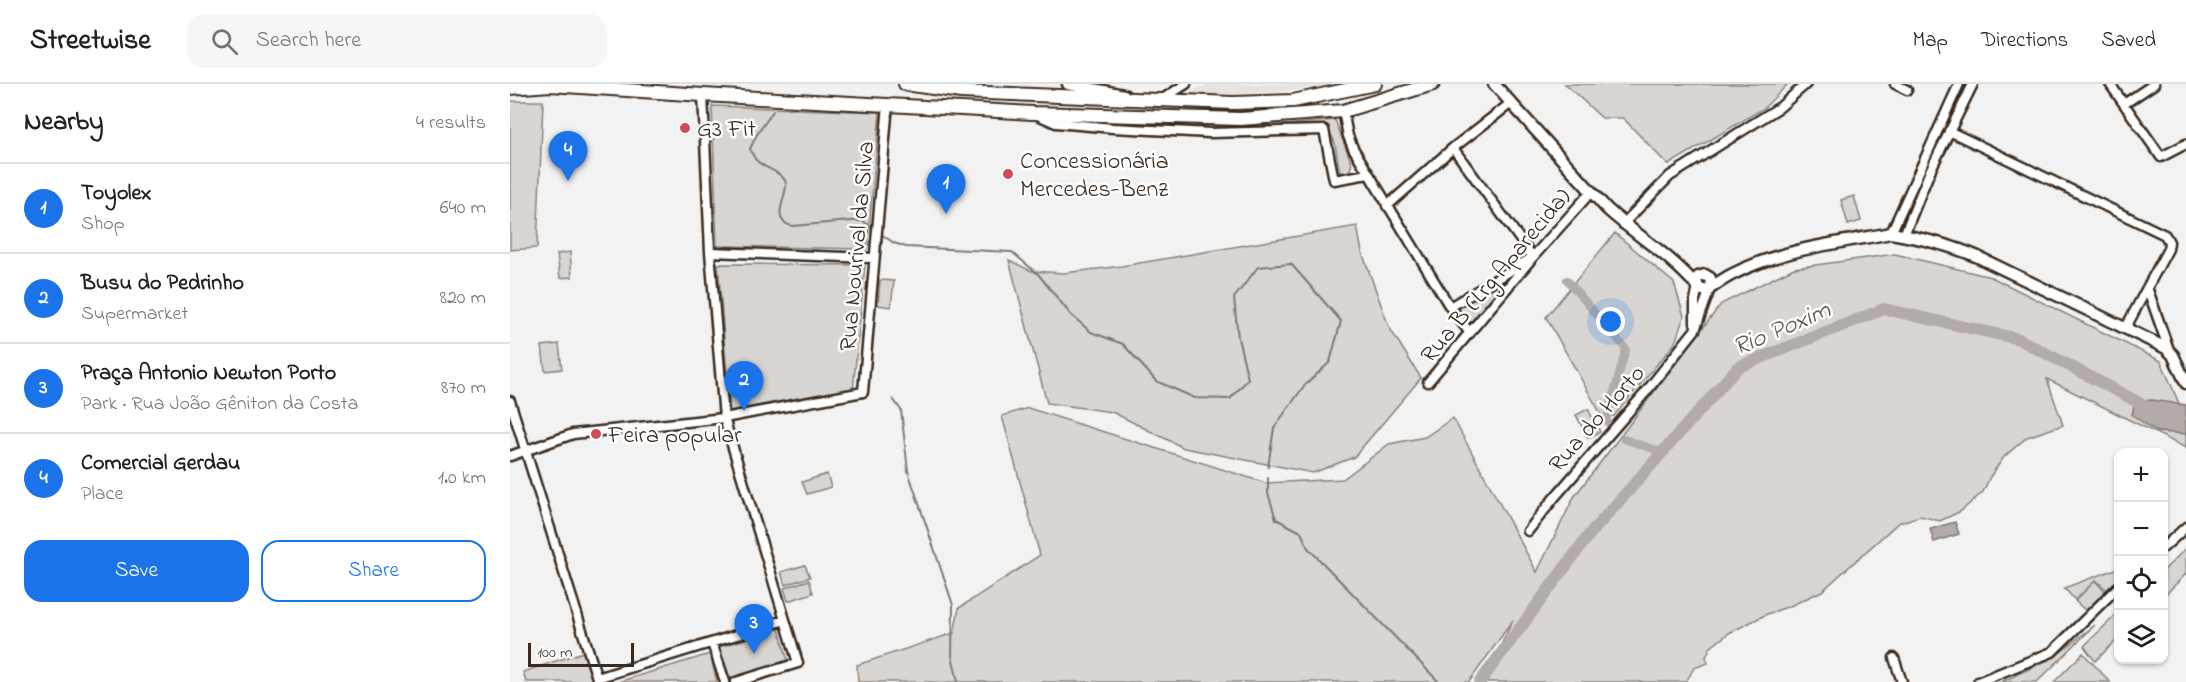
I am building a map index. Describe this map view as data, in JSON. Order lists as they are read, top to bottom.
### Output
{
  "streets": {
    "street": ["Rua Nourival da Silva", "Rua B (Lrg Aparecida)", "Rua do Horto"]
  },
  "water": ["Rio Poxim"],
  "places": ["G3 Fit", "Concessionária Mercedes-Benz", "Feira popular"],
  "scale_bar": "100 m",
  "page": {
    "header": "Streetwise",
    "search": "Search here",
    "nav": ["Map", "Directions", "Saved"],
    "heading": ["Nearby", "4 results"],
    "pins": [
      "4",
      "1",
      "2",
      "3"
    ],
    "list": [
      {
        "mark": "1",
        "name": "Toyolex",
        "note": "Shop",
        "value": "640 m"
      },
      {
        "mark": "2",
        "name": "Busu do Pedrinho",
        "note": "Supermarket",
        "value": "820 m"
      },
      {
        "mark": "3",
        "name": "Praça Antonio Newton Porto",
        "note": "Park · Rua João Gêniton da Costa",
        "value": "870 m"
      },
      {
        "mark": "4",
        "name": "Comercial Gerdau",
        "note": "Place",
        "value": "1.0 km"
      }
    ],
    "map_buttons": ["+", "−"],
    "buttons": ["Save", "Share"],
    "scale": "100 m"
  }
}
